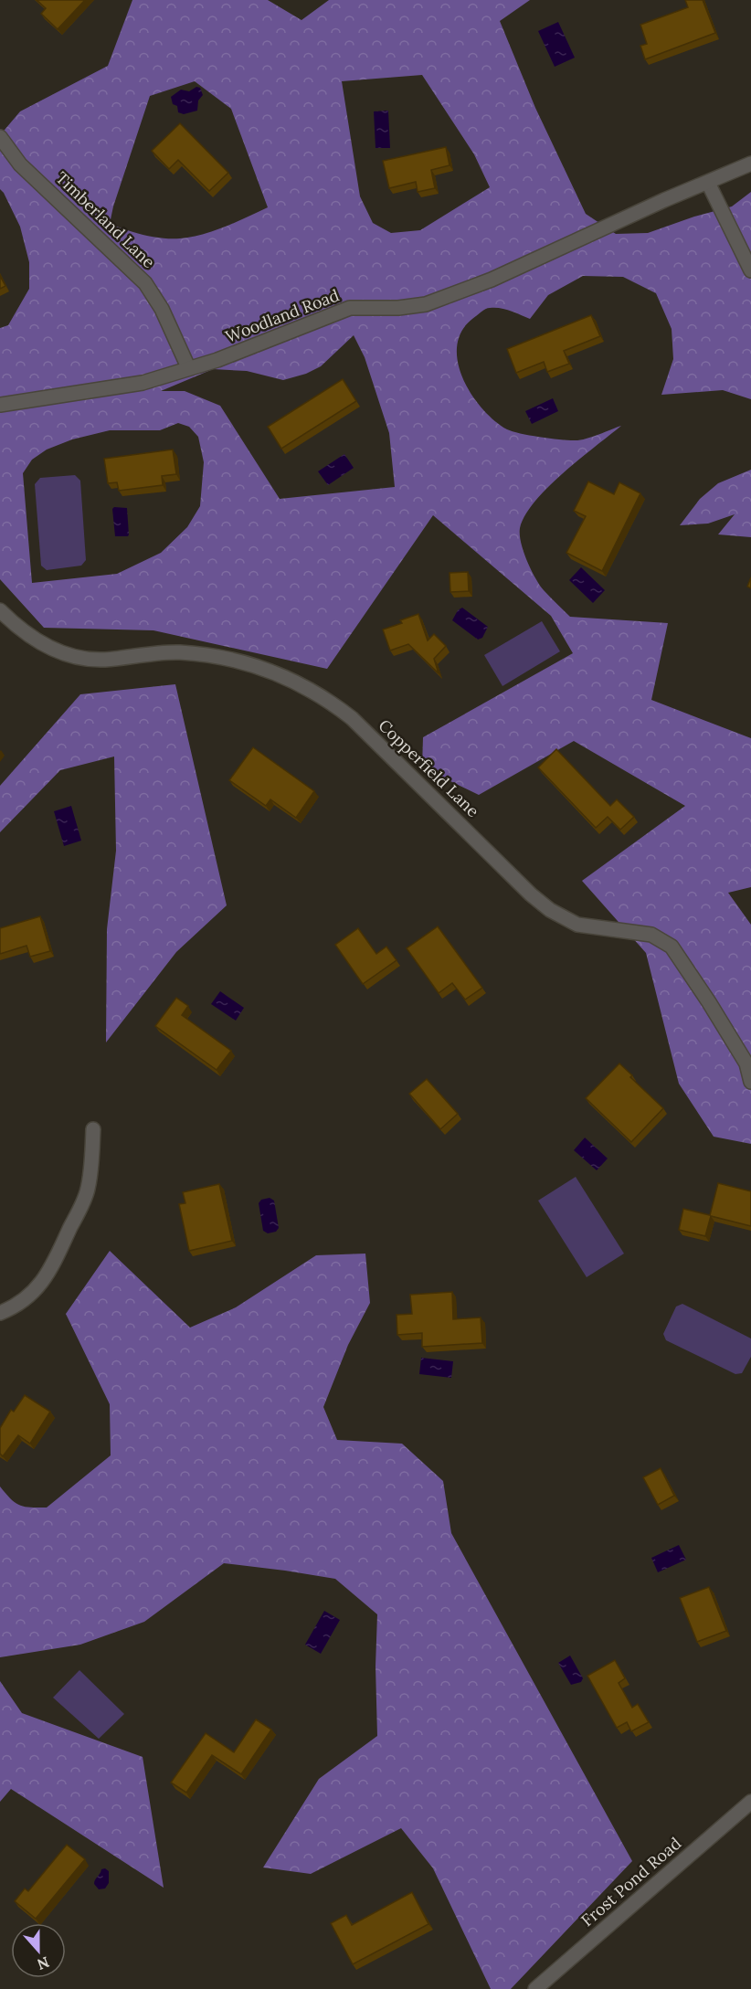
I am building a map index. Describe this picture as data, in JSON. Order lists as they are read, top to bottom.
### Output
{
  "streets": {
    "street": [
      "Timberland Lane",
      "Woodland Road",
      "Copperfield Lane",
      "Frost Pond Road"
    ]
  },
  "crossings": [
    ["Timberland Lane", "Woodland Road"]
  ],
  "north": "bottom"
}
